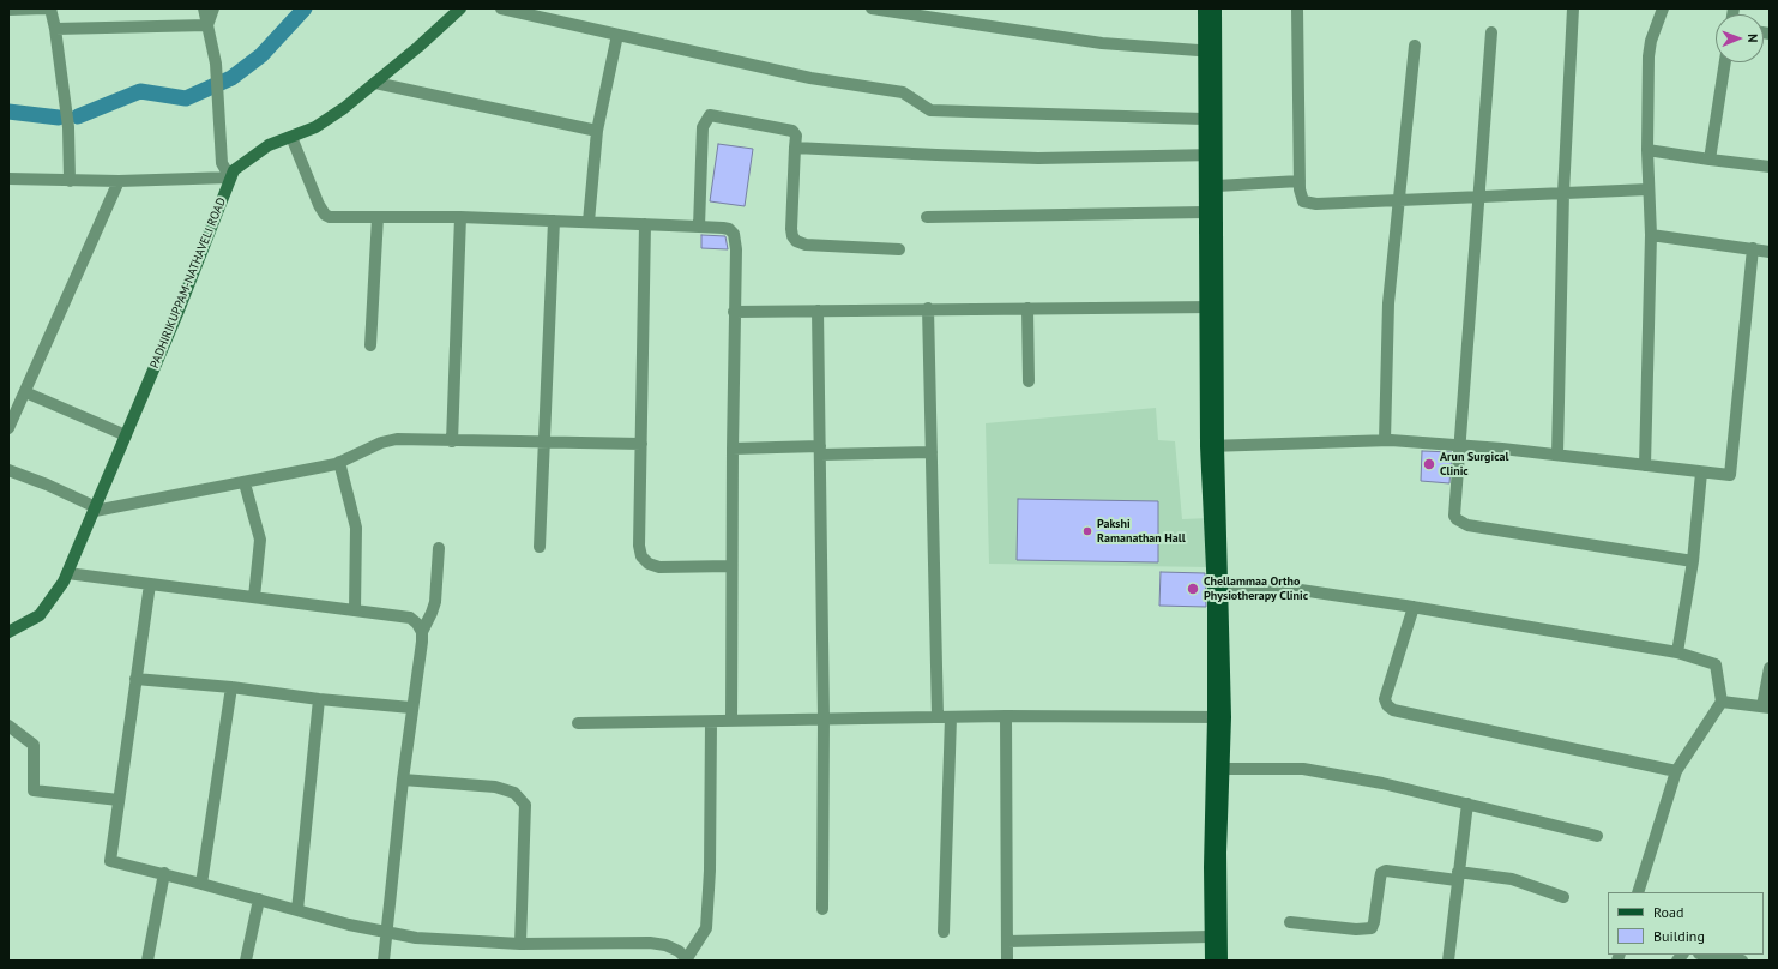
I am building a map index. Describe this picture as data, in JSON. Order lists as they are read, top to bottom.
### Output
{
  "streets": {
    "street": ["PADHIRIKUPPAM-NATHAVELI ROAD"]
  },
  "places": ["Arun Surgical Clinic", "Pakshi Ramanathan Hall", "Chellammaa Ortho Physiotherapy Clinic"],
  "legend": ["Road", "Building"],
  "north": "right"
}
